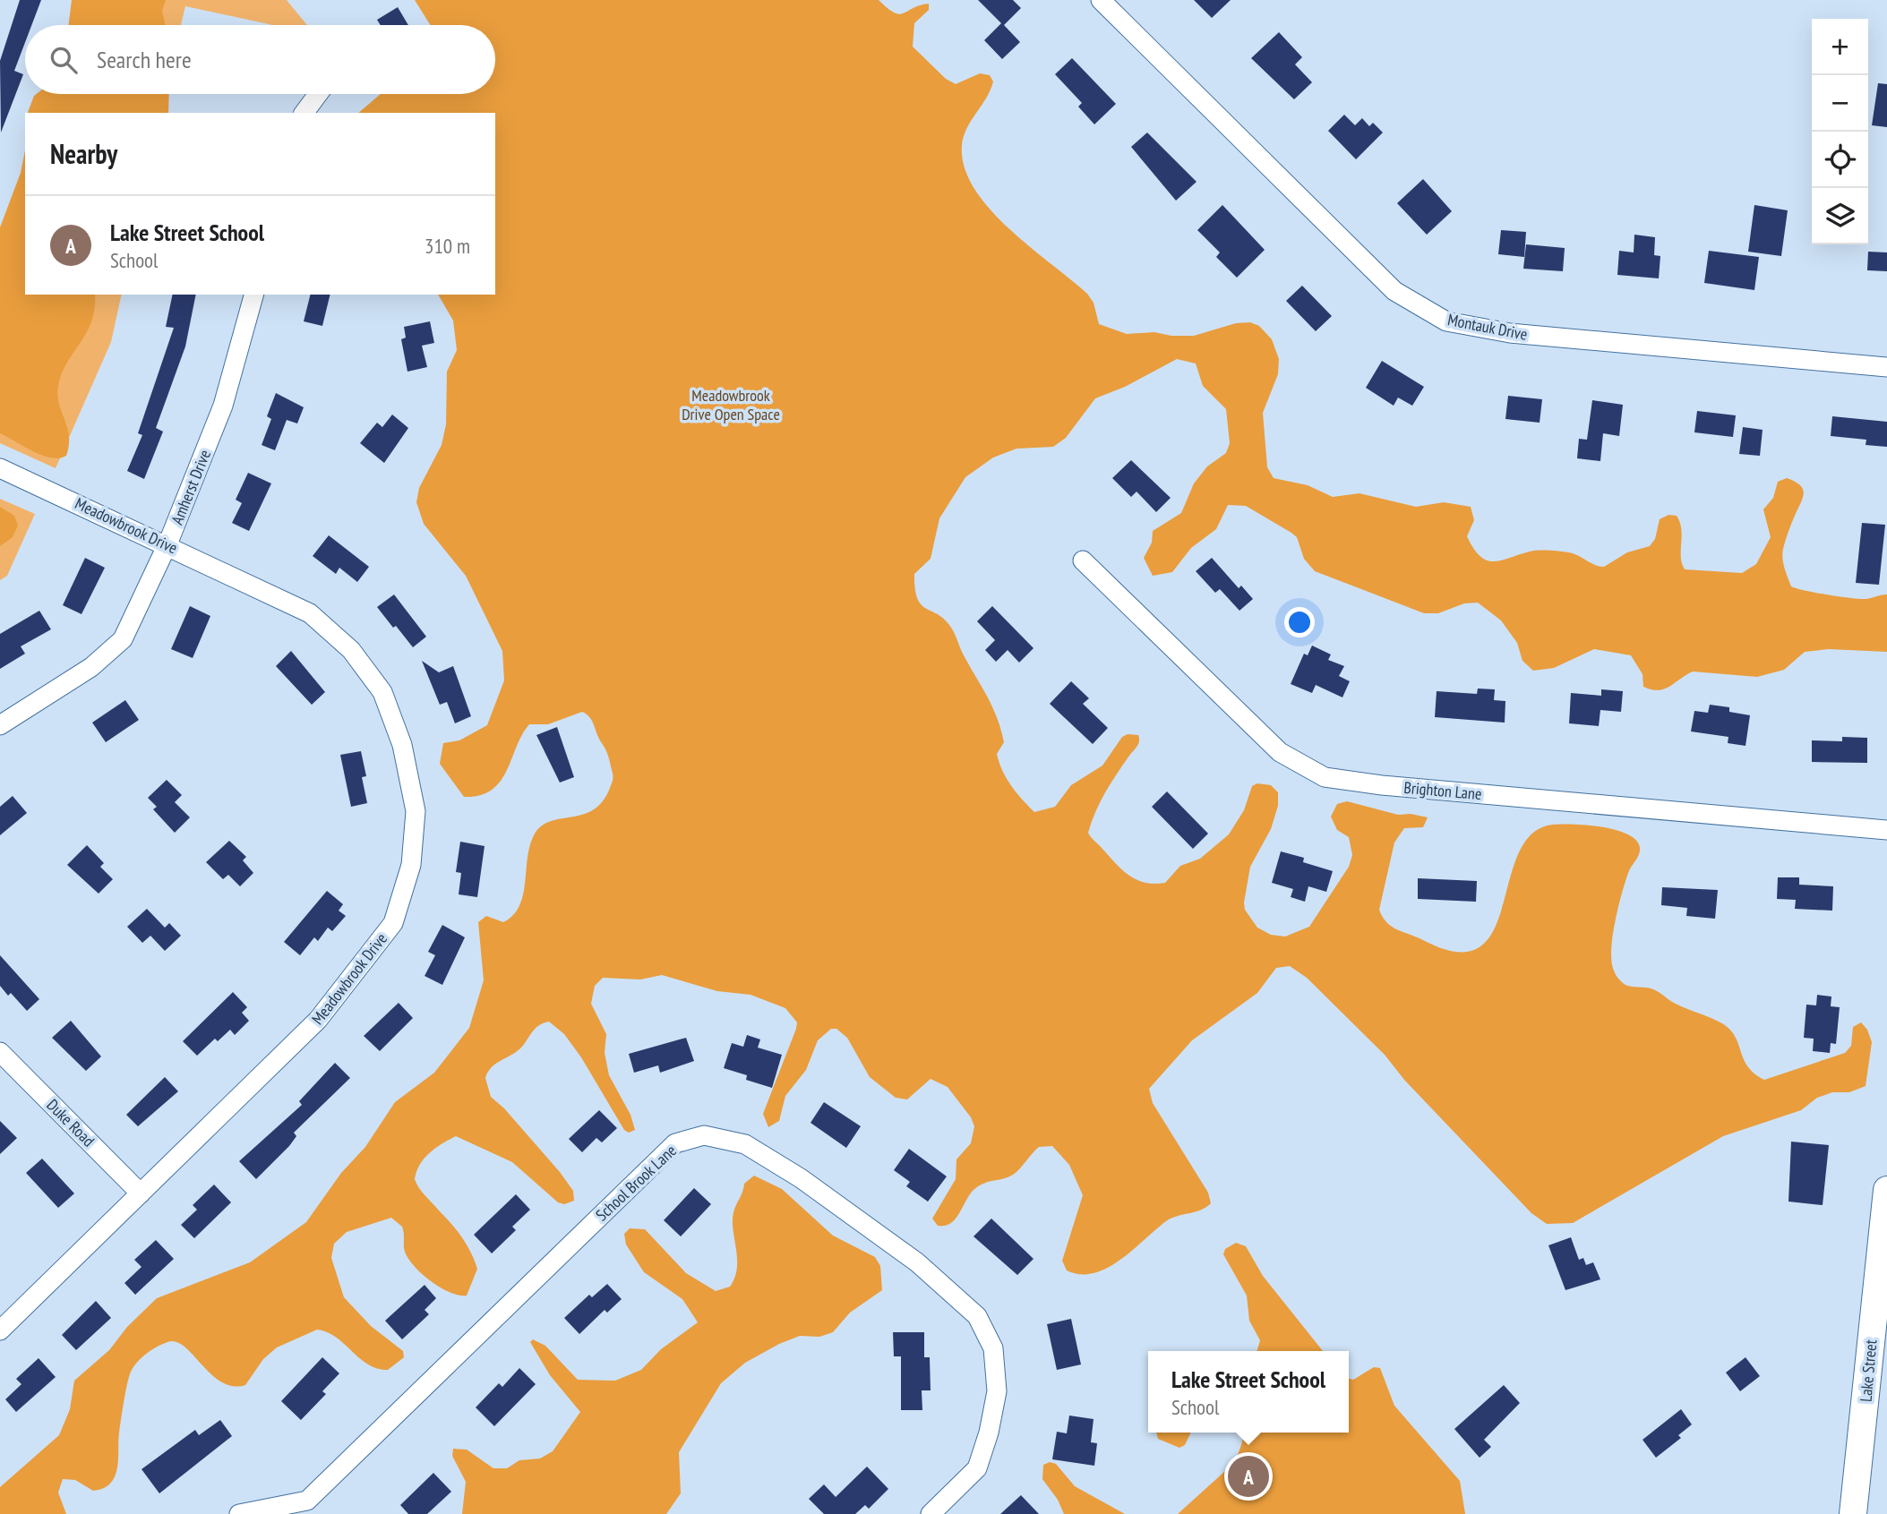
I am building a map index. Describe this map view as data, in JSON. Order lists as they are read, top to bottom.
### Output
{
  "streets": {
    "street": [
      "Montauk Drive",
      "Amherst Drive",
      "Meadowbrook Drive",
      "Brighton Lane",
      "Duke Road",
      "School Brook Lane",
      "Lake Street"
    ]
  },
  "crossings": [
    ["Amherst Drive", "Meadowbrook Drive"],
    ["Meadowbrook Drive", "Duke Road"]
  ],
  "parks": ["Meadowbrook Drive Open Space"],
  "page": {
    "map_buttons": ["+", "−"],
    "search": "Search here",
    "heading": "Nearby",
    "list": [
      {
        "mark": "A",
        "name": "Lake Street School",
        "note": "School",
        "value": "310 m"
      }
    ],
    "popup": ["Lake Street School", "School"],
    "pins": "A"
  }
}
